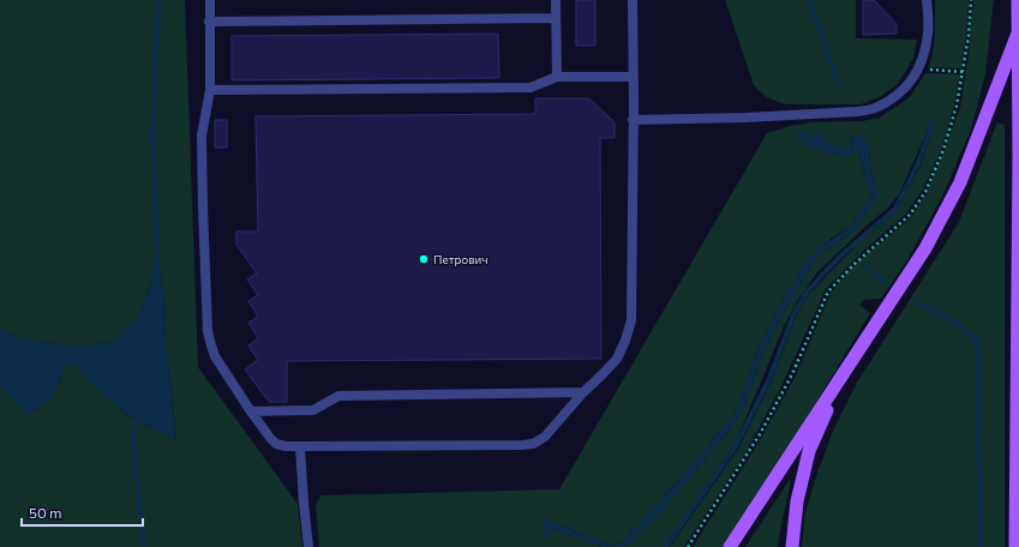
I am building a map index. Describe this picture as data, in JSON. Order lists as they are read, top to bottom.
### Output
{
  "places": ["Петрович"],
  "scale_bar": "50 m"
}
